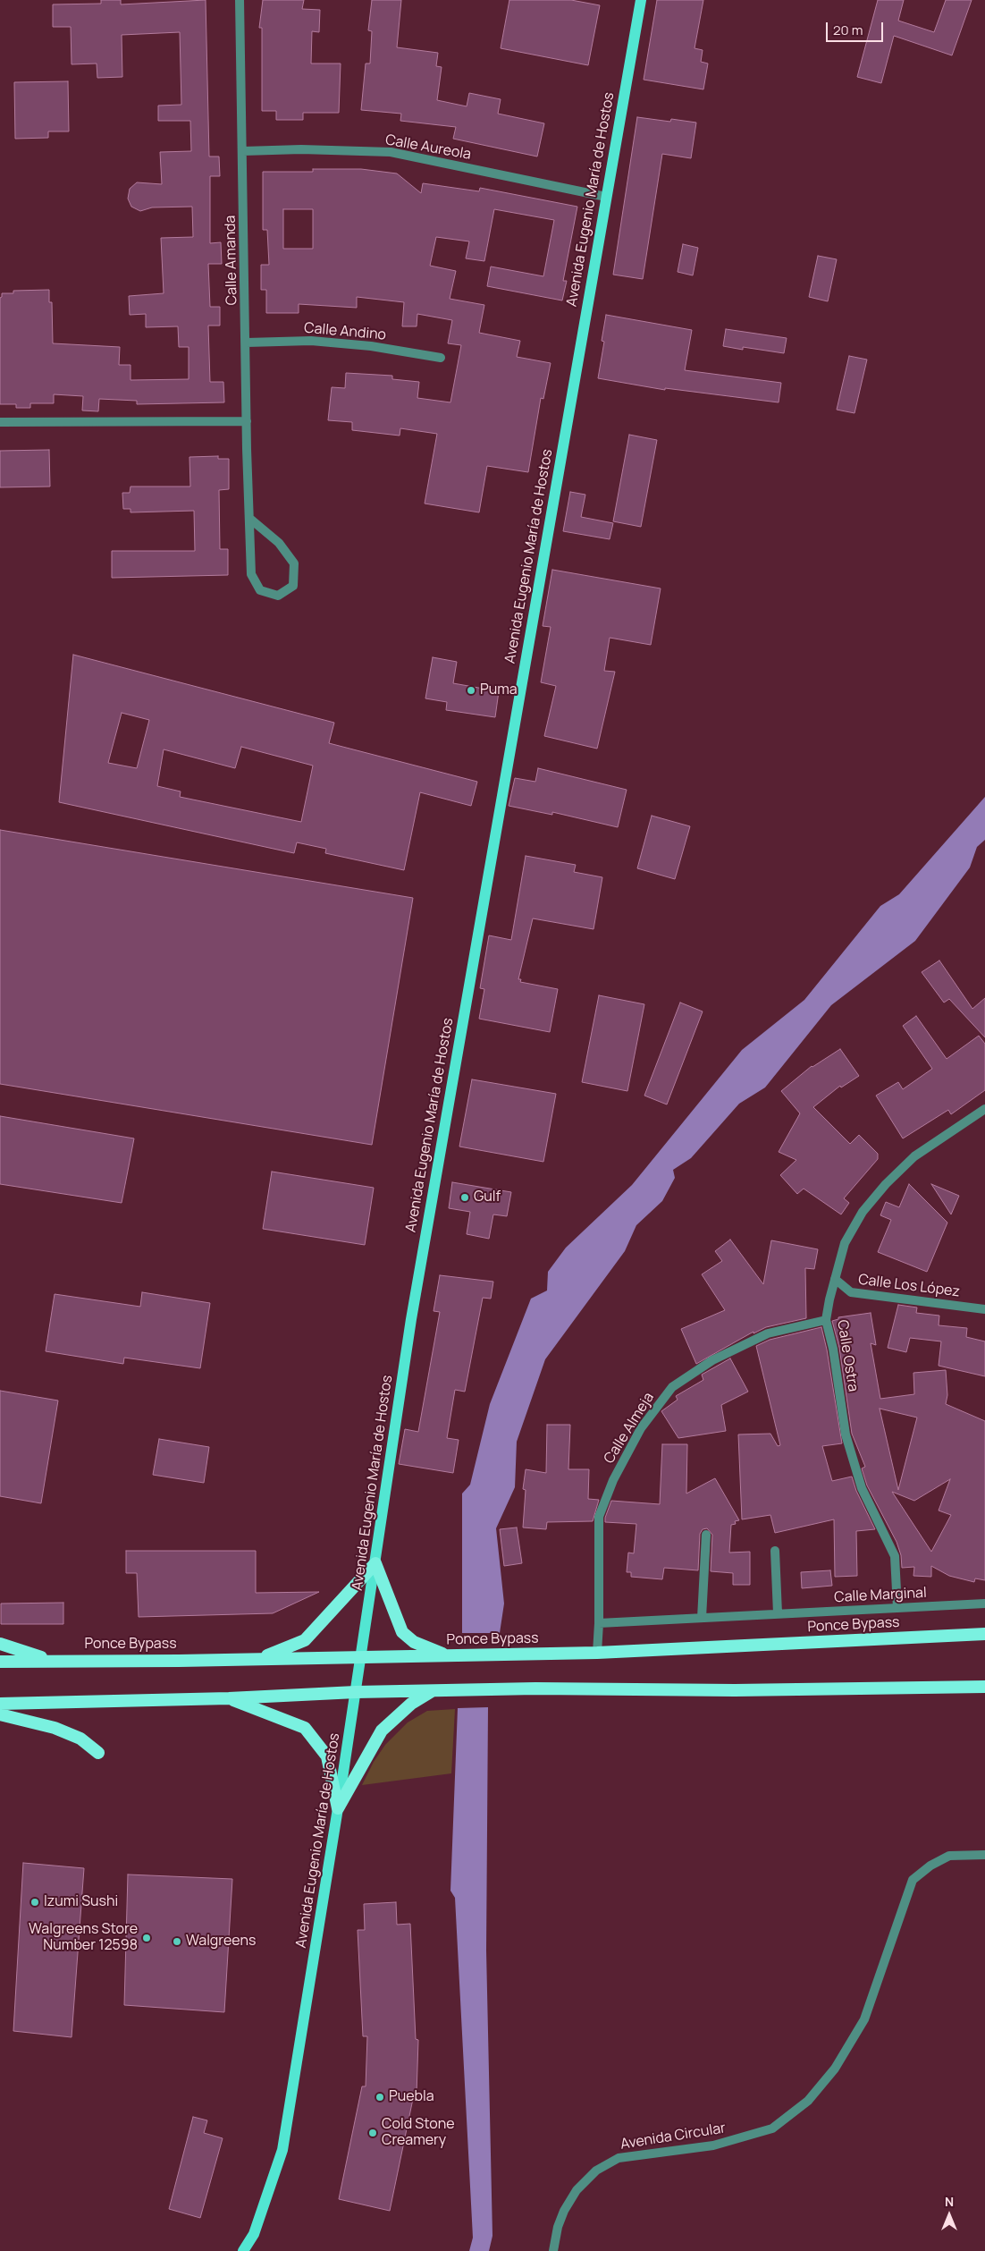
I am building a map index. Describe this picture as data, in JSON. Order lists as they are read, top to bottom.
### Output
{
  "streets": {
    "highway": ["Ponce Bypass"],
    "main road": ["Avenida Eugenio María de Hostos"],
    "street": [
      "Calle Aureola",
      "Calle Amanda",
      "Calle Andino",
      "Calle Los López",
      "Calle Ostra",
      "Calle Almeja",
      "Calle Marginal",
      "Avenida Circular"
    ]
  },
  "crossings": [
    ["Calle Aureola", "Avenida Eugenio María de Hostos"],
    ["Calle Aureola", "Calle Amanda"],
    ["Avenida Eugenio María de Hostos", "Ponce Bypass"],
    ["Calle Amanda", "Calle Andino"],
    ["Calle Los López", "Calle Ostra"],
    ["Calle Ostra", "Calle Almeja"],
    ["Calle Ostra", "Calle Marginal"],
    ["Calle Almeja", "Calle Marginal"],
    ["Calle Almeja", "Ponce Bypass"]
  ],
  "places": [
    "Puma",
    "Gulf",
    "Izumi Sushi",
    "Walgreens Store Number 12598",
    "Walgreens",
    "Puebla",
    "Cold Stone Creamery"
  ],
  "scale_bar": "20 m",
  "north": "top"
}
